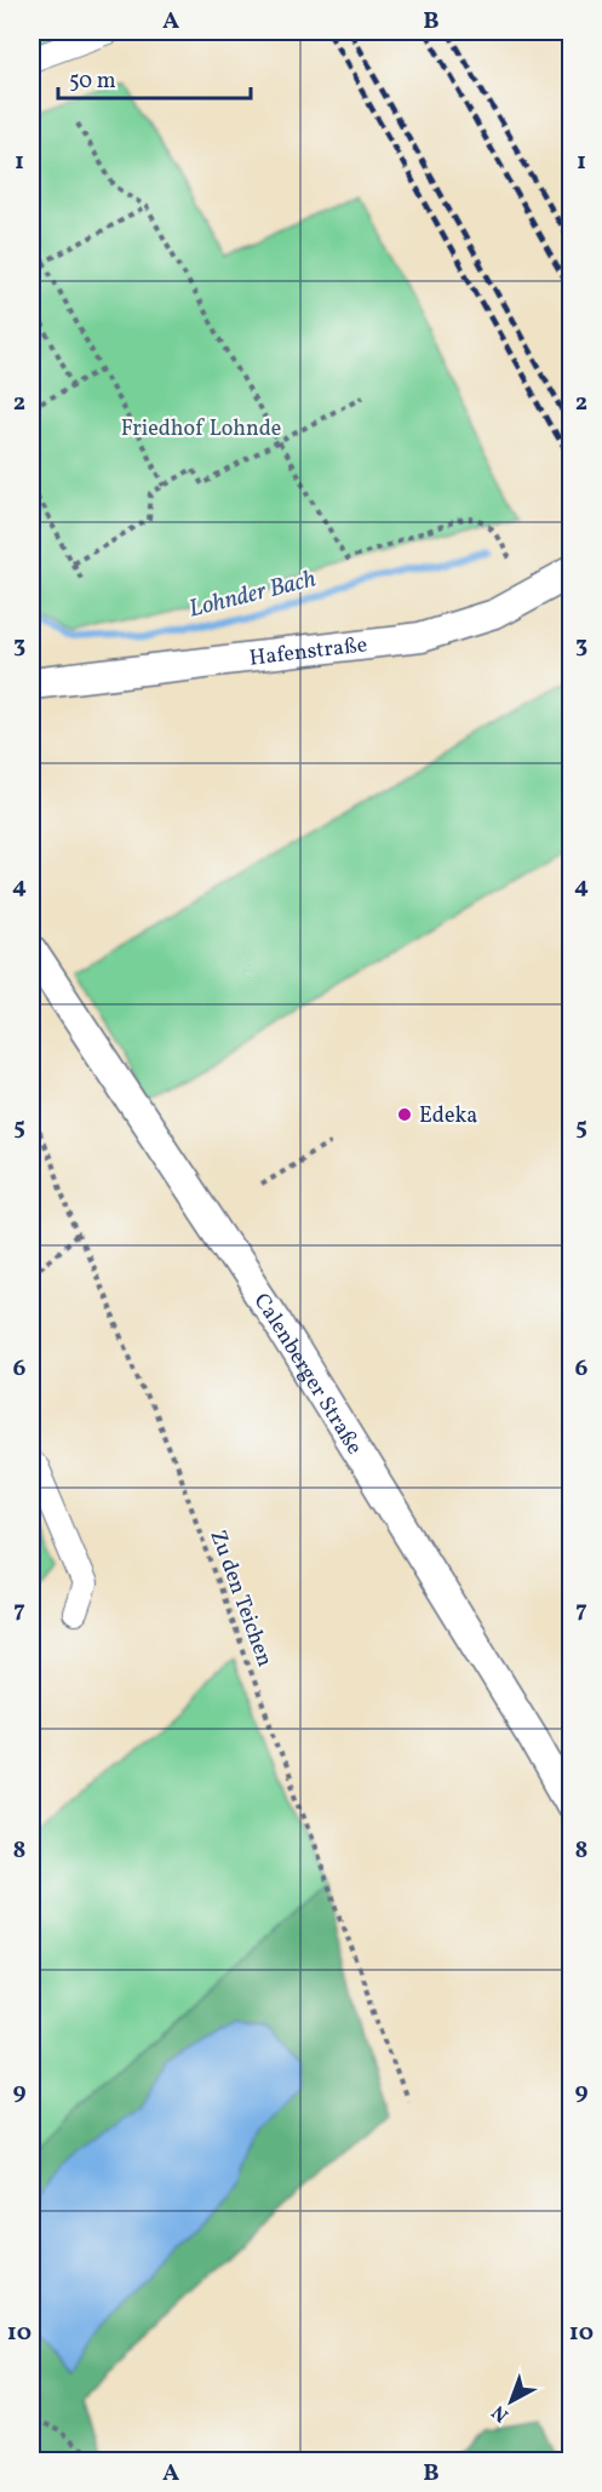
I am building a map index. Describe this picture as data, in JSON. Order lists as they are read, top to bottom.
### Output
{
  "streets": {
    "street": ["Hafenstraße", "Calenberger Straße"],
    "path": ["Zu den Teichen"]
  },
  "water": ["Lohnder Bach"],
  "parks": ["Friedhof Lohnde"],
  "places": ["Edeka"],
  "scale_bar": "50 m",
  "north": "bottom left",
  "grid": {
    "columns": ["A", "B"],
    "rows": [
      "1",
      "2",
      "3",
      "4",
      "5",
      "6",
      "7",
      "8",
      "9",
      "10"
    ]
  }
}
